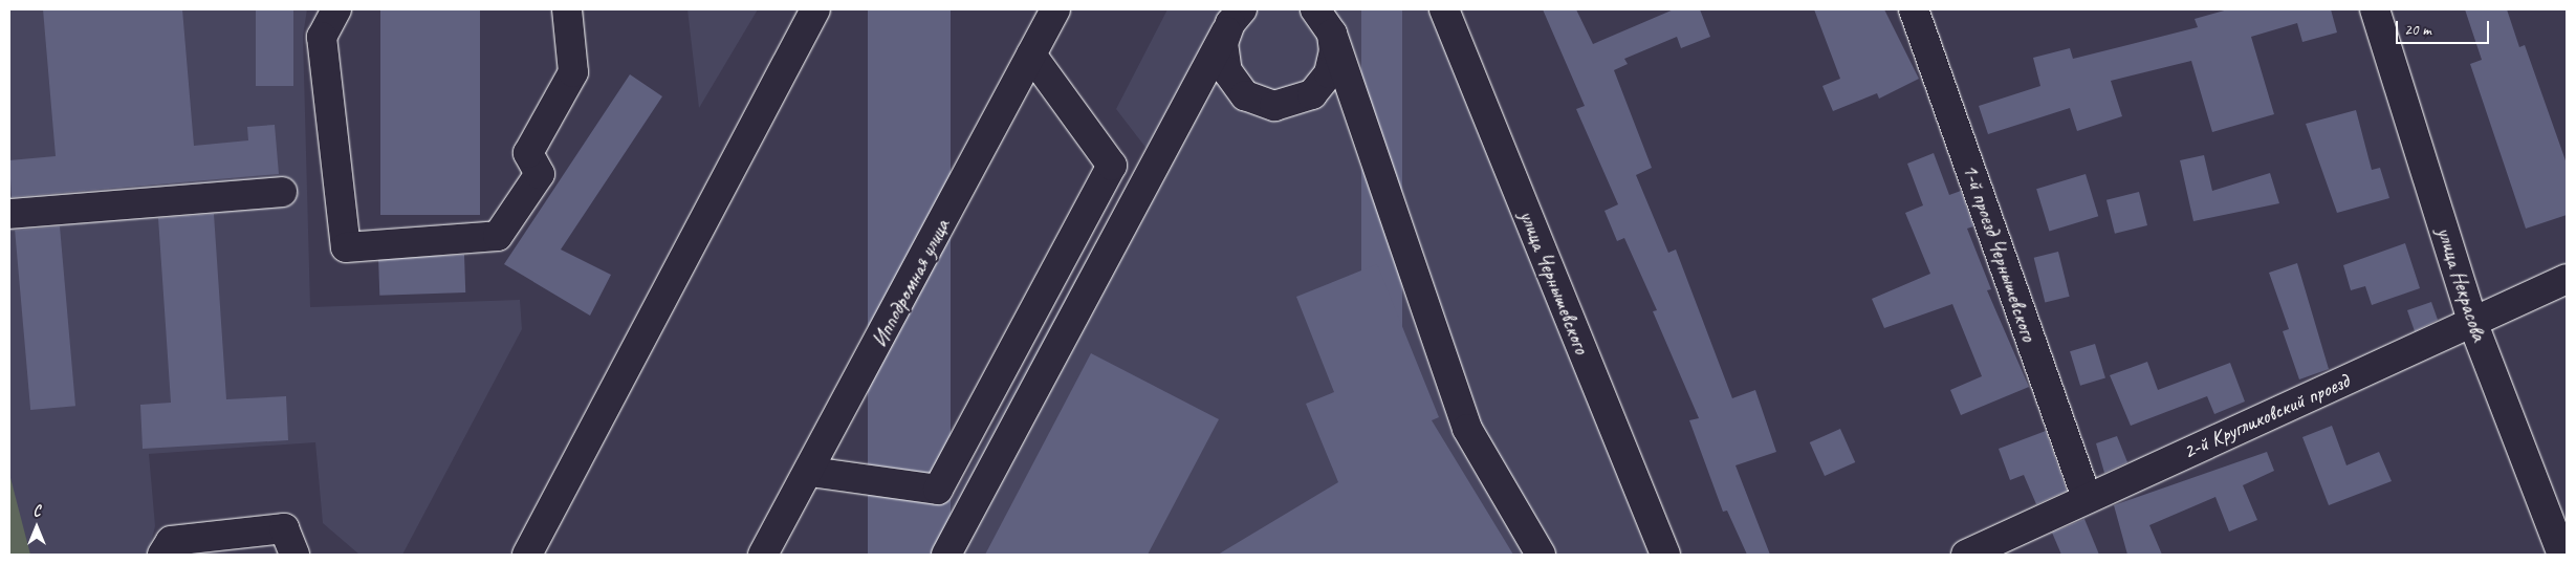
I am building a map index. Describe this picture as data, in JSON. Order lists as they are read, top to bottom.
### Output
{
  "streets": {
    "street": [
      "1-й проезд Чернышевского",
      "улица Чернышевского",
      "Ипподромная улица",
      "улица Некрасова",
      "2-й Кругликовский проезд"
    ]
  },
  "crossings": [
    ["1-й проезд Чернышевского", "2-й Кругликовский проезд"],
    ["улица Некрасова", "2-й Кругликовский проезд"]
  ],
  "scale_bar": "20 m",
  "north": "top"
}
